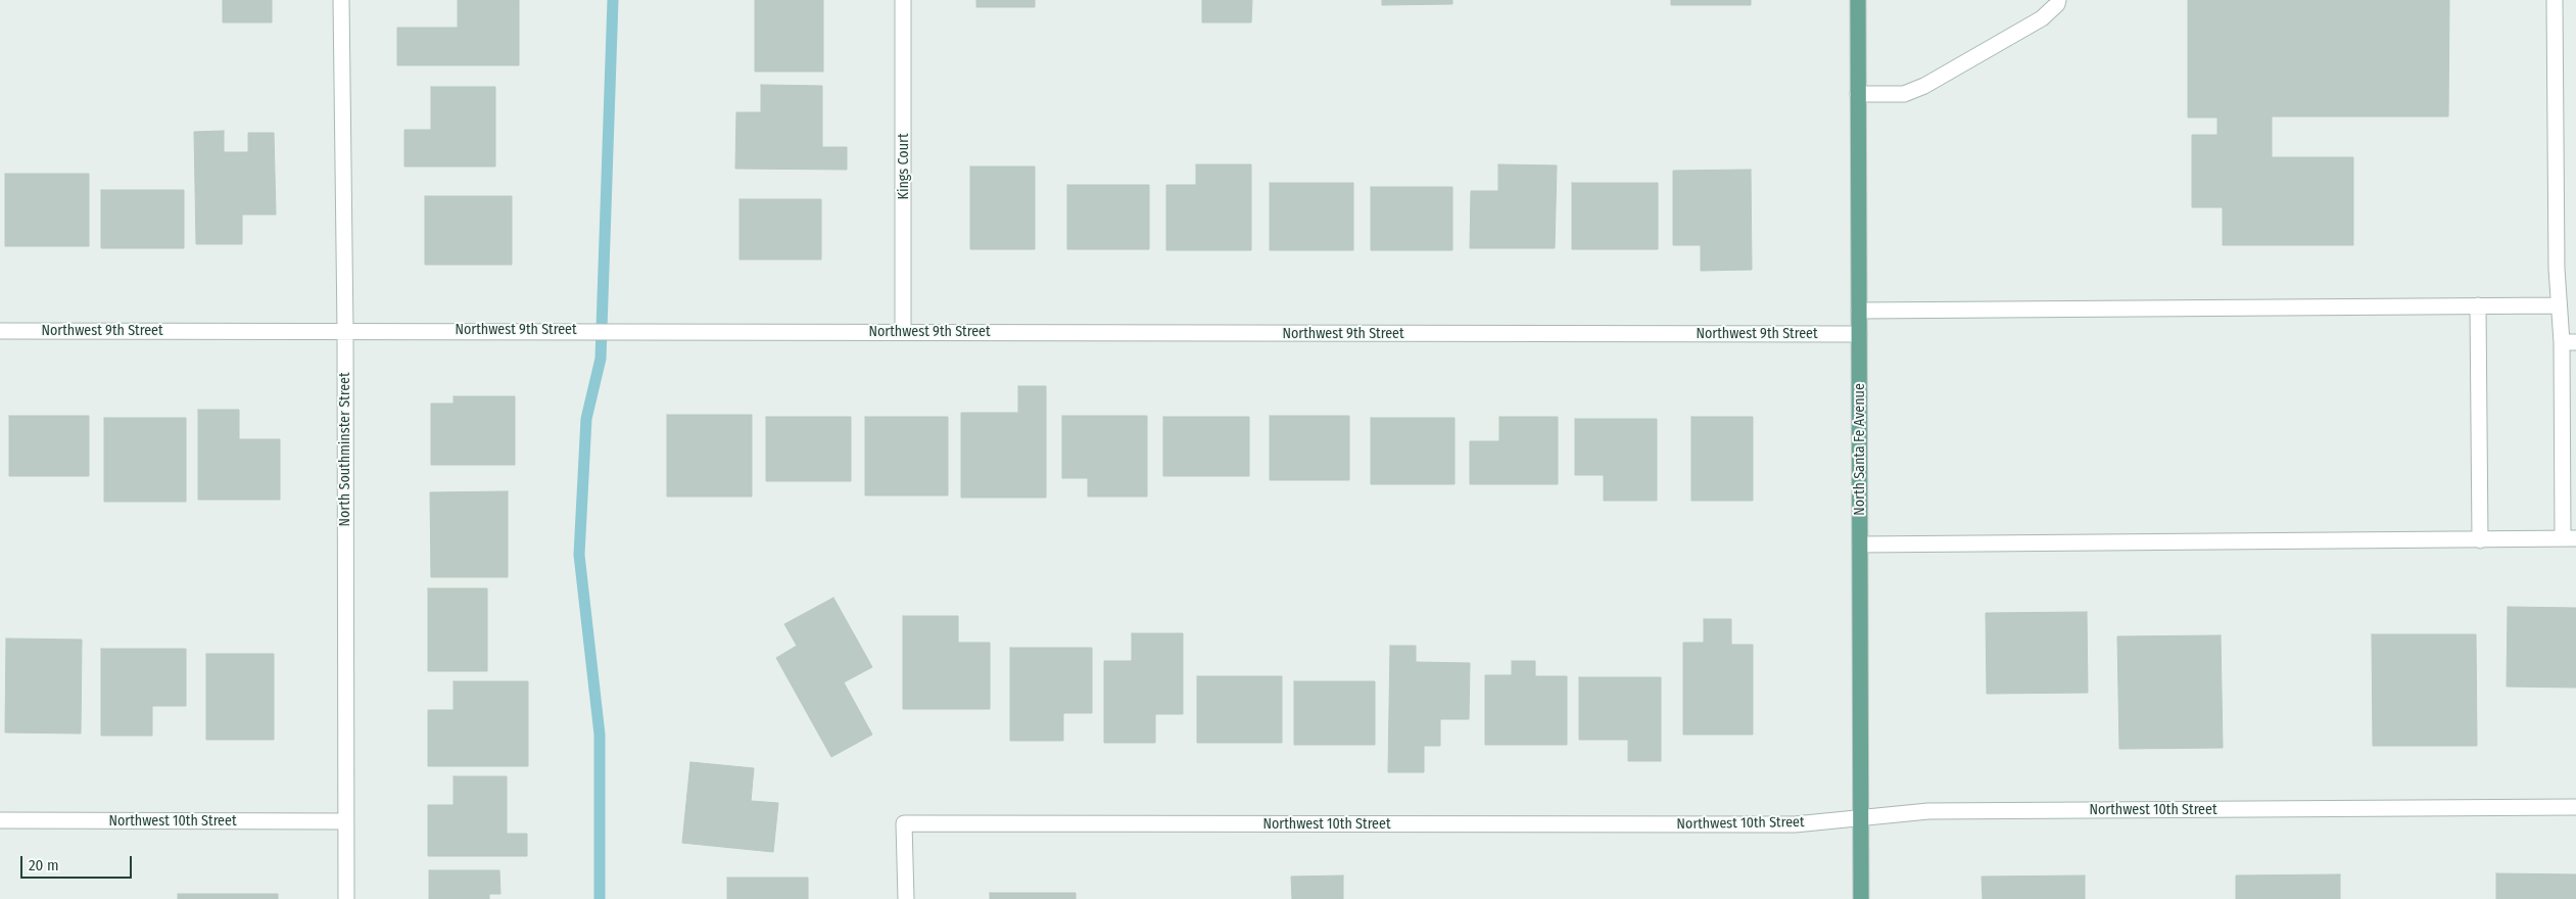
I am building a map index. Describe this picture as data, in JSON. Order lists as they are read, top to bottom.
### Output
{
  "streets": {
    "main road": ["North Santa Fe Avenue"],
    "street": [
      "Kings Court",
      "Northwest 9th Street",
      "North Southminster Street",
      "Northwest 10th Street"
    ]
  },
  "crossings": [
    ["Kings Court", "Northwest 9th Street"],
    ["Northwest 9th Street", "North Southminster Street"],
    ["Northwest 9th Street", "North Santa Fe Avenue"],
    ["North Southminster Street", "Northwest 10th Street"],
    ["North Santa Fe Avenue", "Northwest 10th Street"]
  ],
  "scale_bar": "20 m"
}
